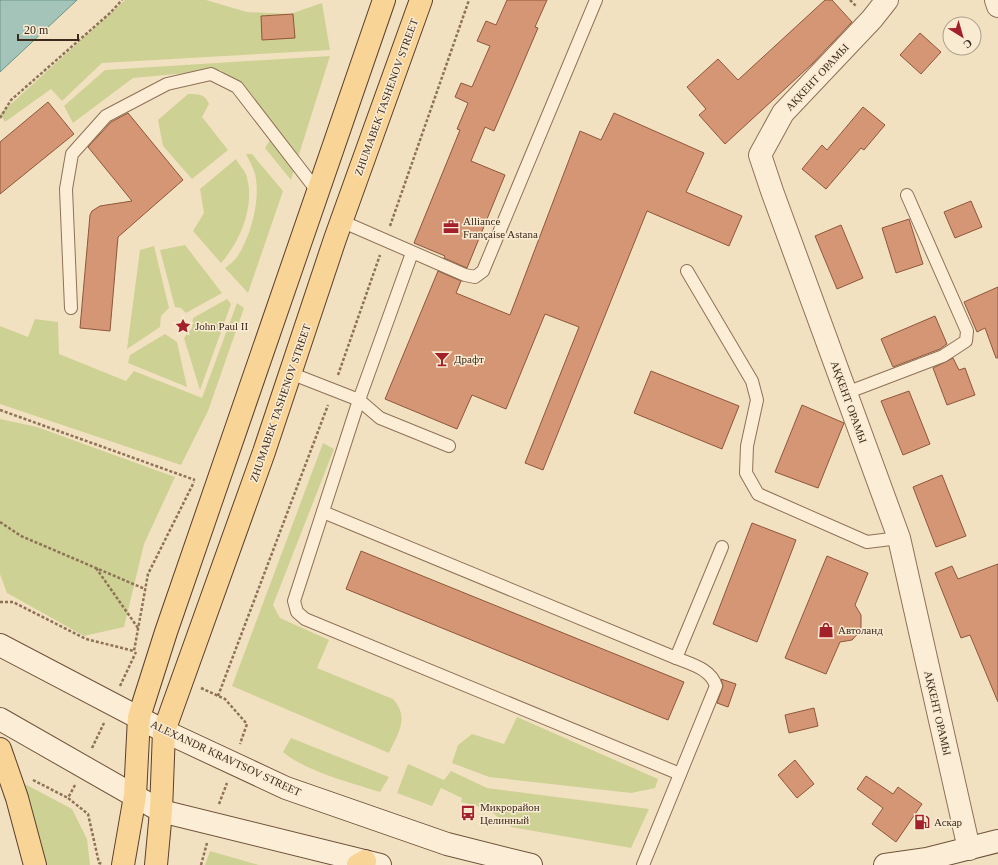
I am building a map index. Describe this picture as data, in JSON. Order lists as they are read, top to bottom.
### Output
{
  "streets": {
    "main road": ["АҚКЕНТ ОРАМЫ", "ZHUMABEK TASHENOV STREET", "ALEXANDR KRAVTSOV STREET"]
  },
  "crossings": [
    ["ZHUMABEK TASHENOV STREET", "ALEXANDR KRAVTSOV STREET"]
  ],
  "places": {
    "office": ["Alliance Française Astana"],
    "place": ["John Paul II"],
    "bar": ["Драфт"],
    "shop": ["Автоланд"],
    "bus stop": ["Микрорайон Целинный"],
    "fuel station": ["Аскар"]
  },
  "scale_bar": "20 m",
  "north": "bottom right"
}
